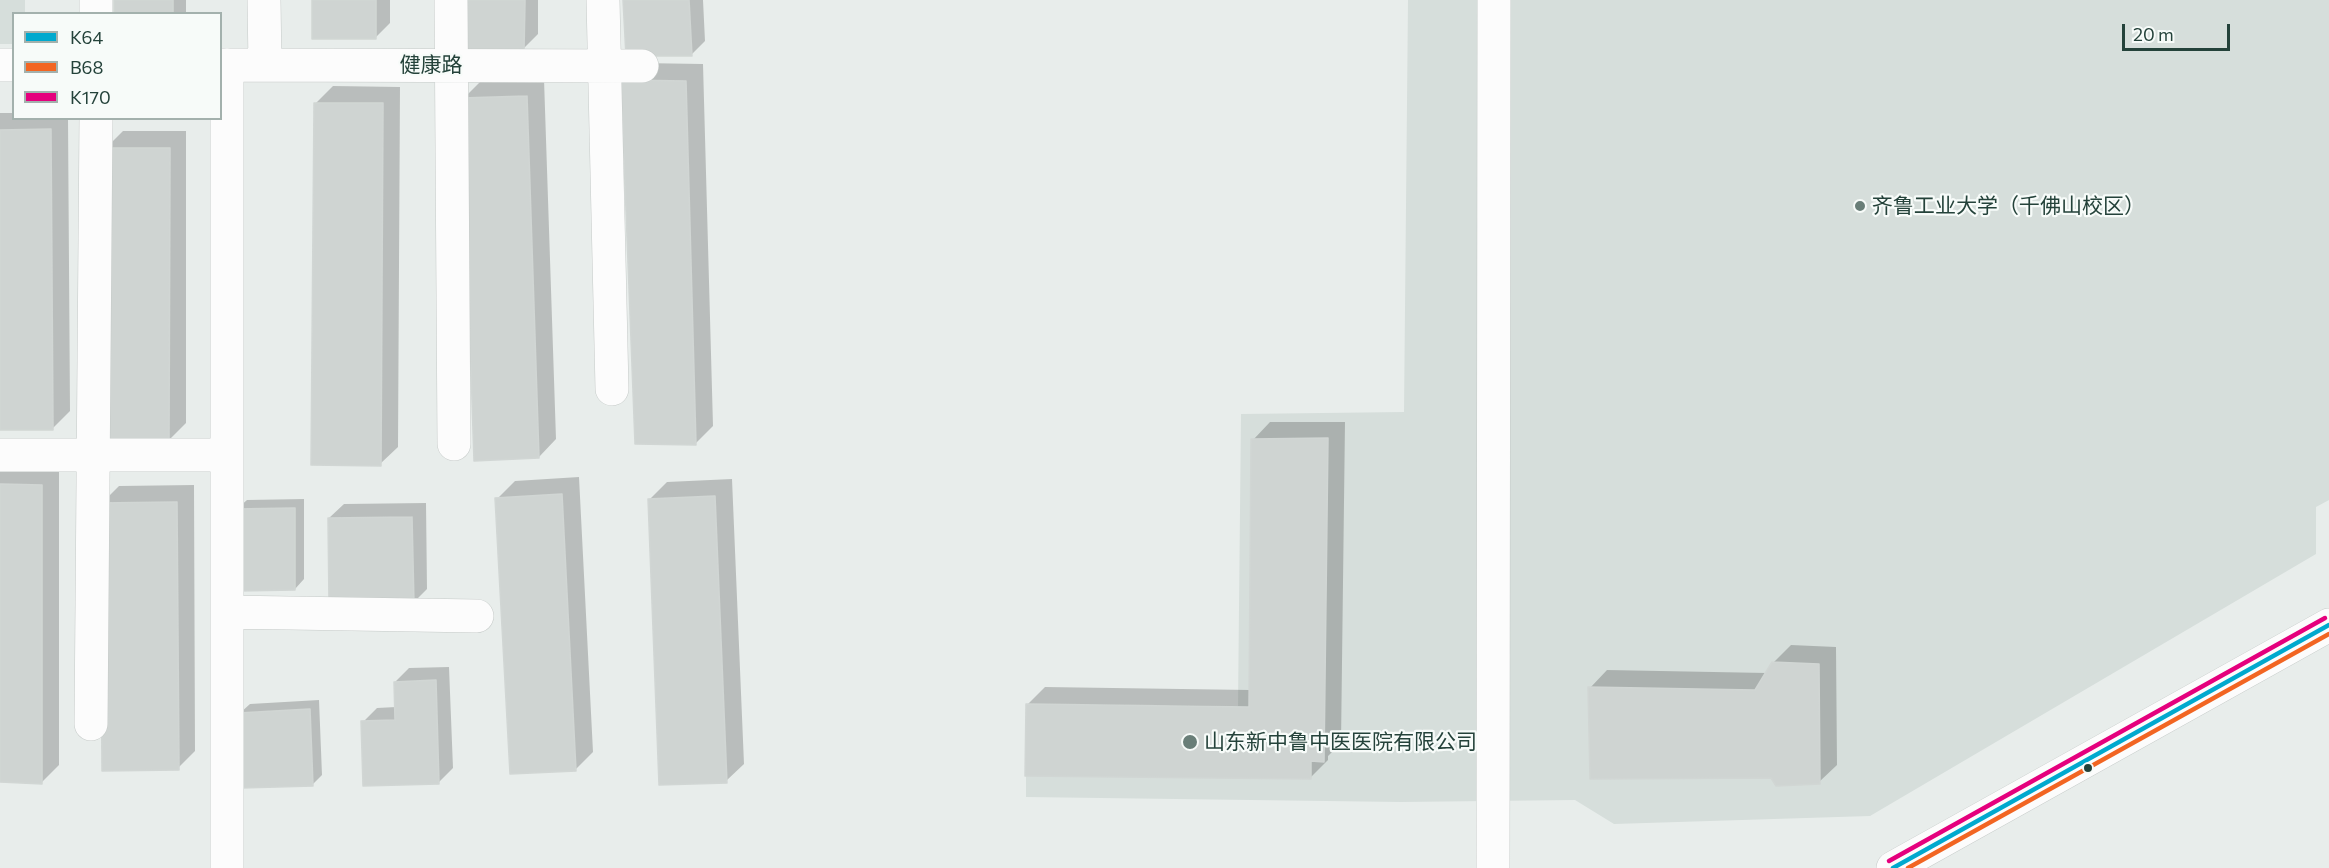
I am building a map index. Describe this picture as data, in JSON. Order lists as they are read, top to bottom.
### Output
{
  "streets": {
    "street": ["健康路"]
  },
  "places": ["齐鲁工业大学（千佛山校区）", "山东新中鲁中医医院有限公司"],
  "lines": ["transit line K170", "transit line K64", "transit line B68"],
  "legend": ["K64", "B68", "K170"],
  "scale_bar": "20 m"
}
